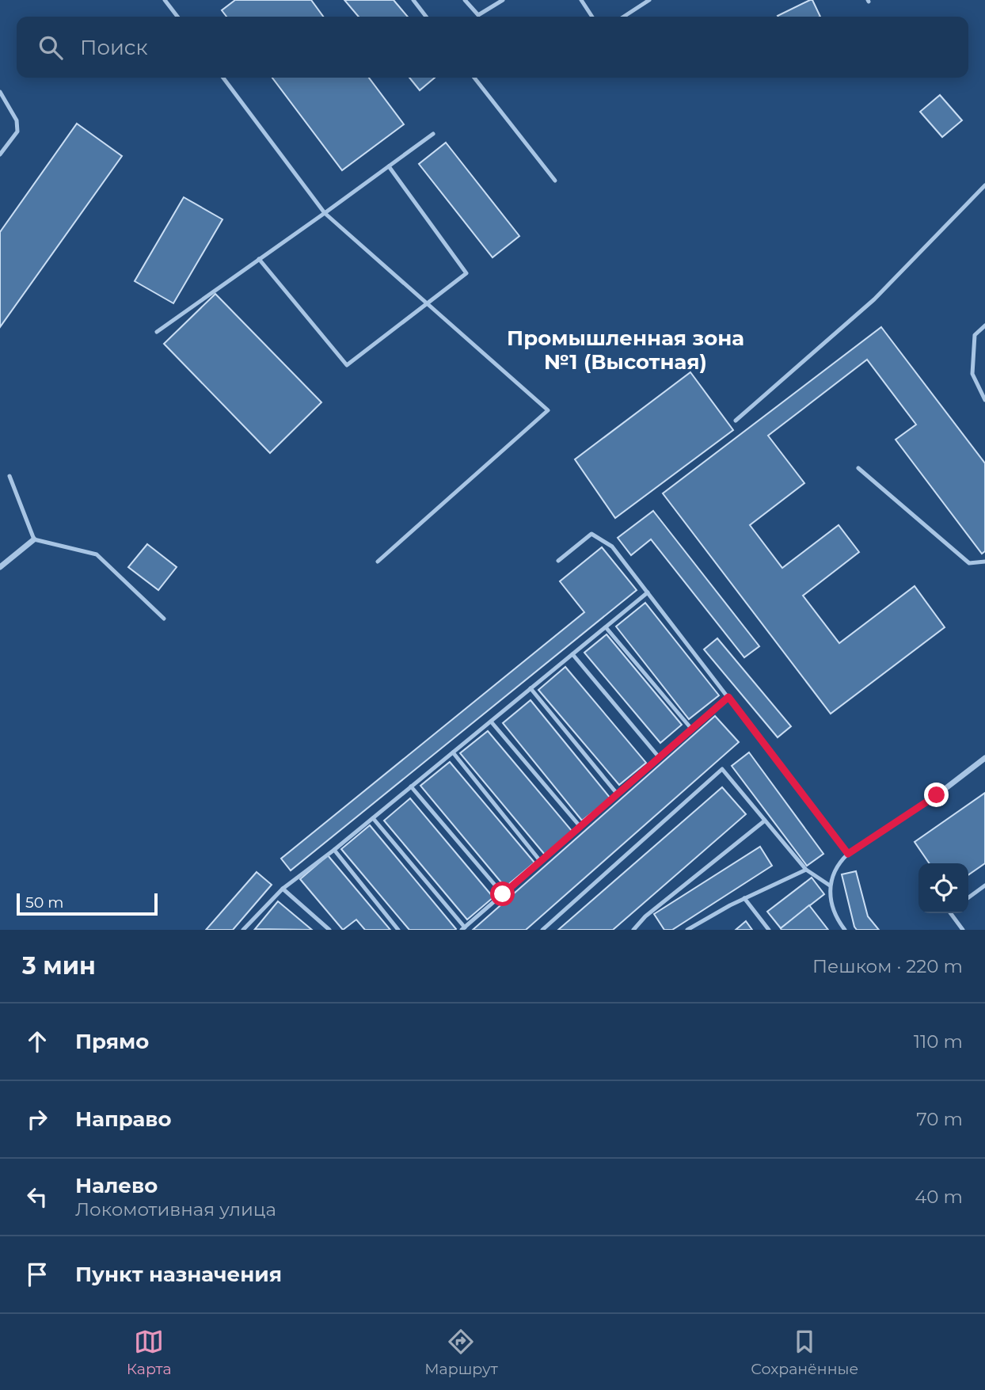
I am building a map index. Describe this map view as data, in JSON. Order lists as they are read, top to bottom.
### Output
{
  "districts": ["Промышленная зона №1 (Высотная)"],
  "scale_bar": "50 m",
  "page": {
    "search": "Поиск",
    "scale": "50 m",
    "heading": ["3 мин", "Пешком · 220 m"],
    "list": [
      ["Прямо", "110 m"],
      ["Направо", "70 m"],
      ["Налево", "Локомотивная улица", "40 m"],
      "Пункт назначения"
    ],
    "nav": ["Карта", "Маршрут", "Сохранённые"]
  }
}
